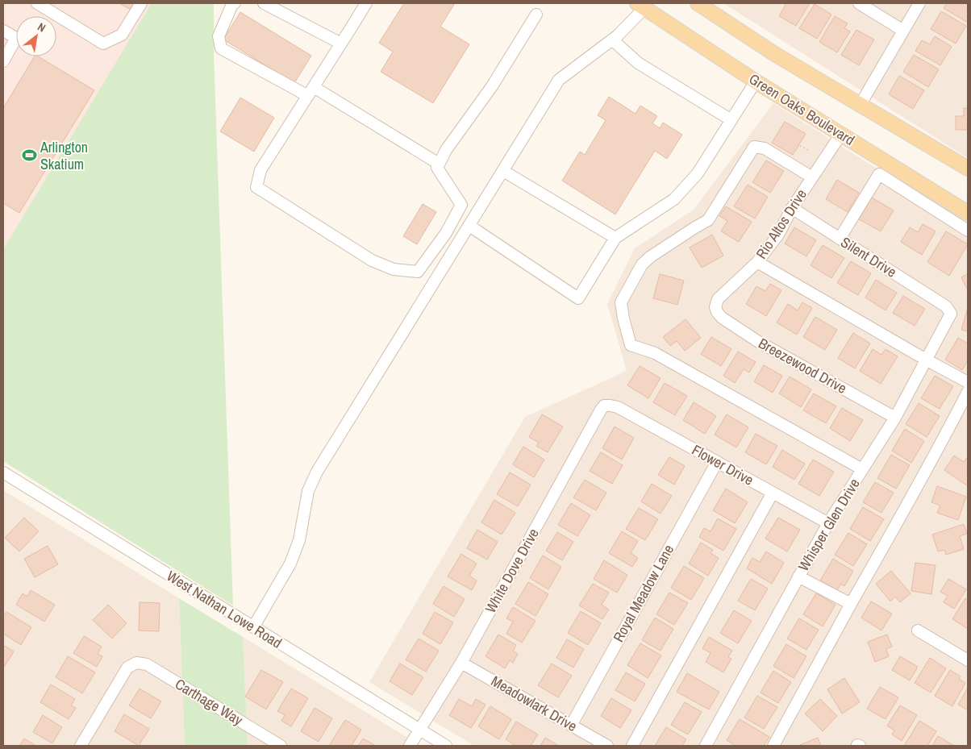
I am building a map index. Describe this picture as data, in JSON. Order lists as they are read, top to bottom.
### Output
{
  "streets": {
    "main road": ["Green Oaks Boulevard"],
    "street": [
      "Rio Altos Drive",
      "Silent Drive",
      "Breezewood Drive",
      "Flower Drive",
      "Whisper Glen Drive",
      "White Dove Drive",
      "Royal Meadow Lane",
      "West Nathan Lowe Road",
      "Carthage Way",
      "Meadowlark Drive"
    ]
  },
  "crossings": [
    ["Green Oaks Boulevard", "Rio Altos Drive"],
    ["Rio Altos Drive", "Silent Drive"],
    ["Rio Altos Drive", "Breezewood Drive"],
    ["Silent Drive", "Whisper Glen Drive"],
    ["Breezewood Drive", "Whisper Glen Drive"],
    ["Flower Drive", "Whisper Glen Drive"],
    ["Flower Drive", "White Dove Drive"],
    ["Flower Drive", "Royal Meadow Lane"],
    ["White Dove Drive", "West Nathan Lowe Road"],
    ["White Dove Drive", "Meadowlark Drive"],
    ["Royal Meadow Lane", "Meadowlark Drive"]
  ],
  "places": {
    "sports": ["Arlington Skatium"]
  },
  "north": "top right"
}
